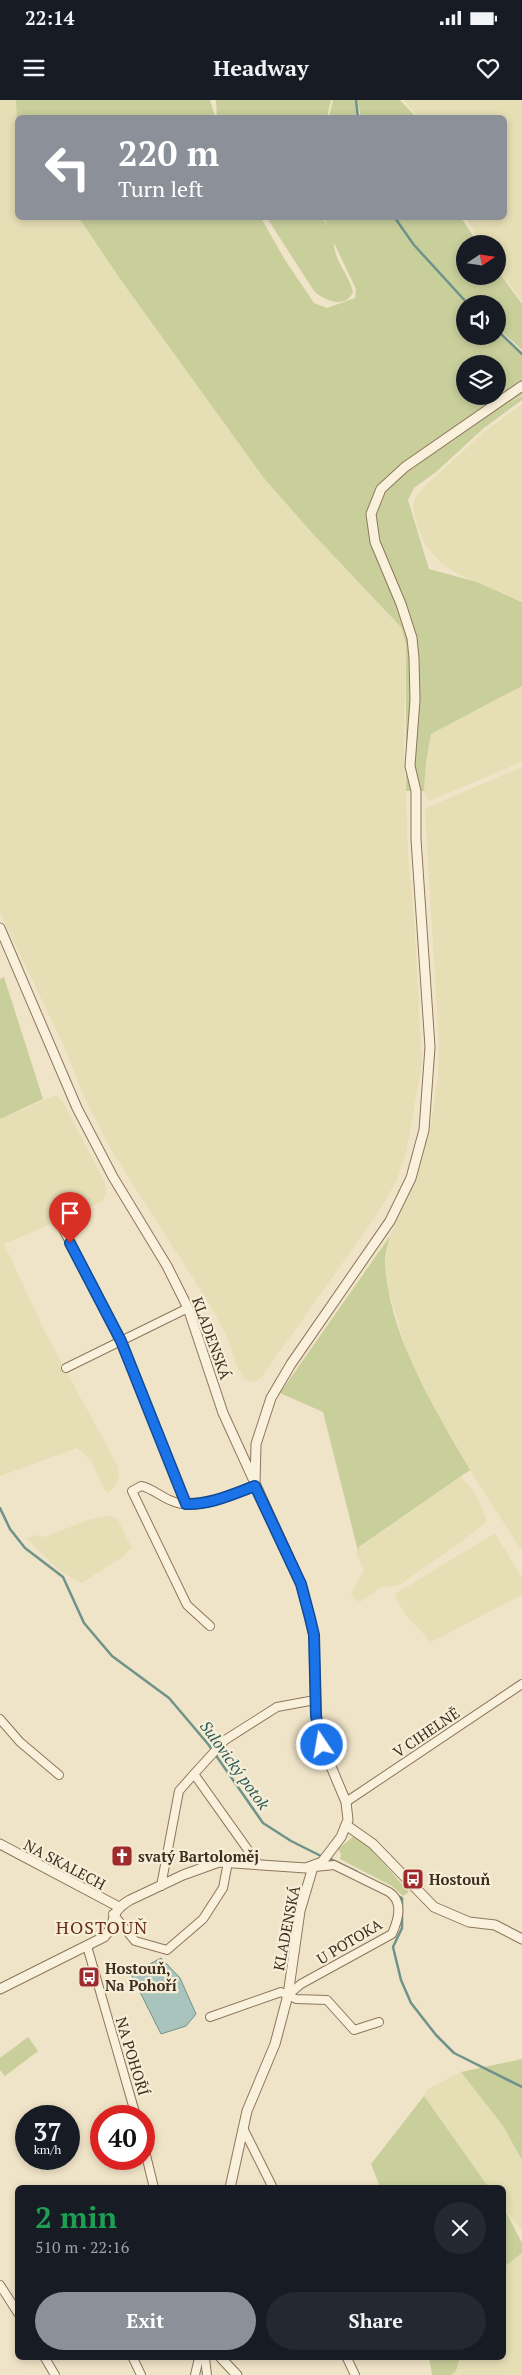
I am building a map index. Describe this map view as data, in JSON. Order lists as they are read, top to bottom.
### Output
{
  "streets": {
    "street": [
      "KLADENSKÁ",
      "V CIHELNĚ",
      "NA SKALECH",
      "U POTOKA",
      "NA POHOŘÍ"
    ]
  },
  "crossings": [
    ["KLADENSKÁ", "V CIHELNĚ"],
    ["KLADENSKÁ", "U POTOKA"]
  ],
  "districts": ["HOSTOUŇ"],
  "water": ["Sulovický potok"],
  "places": {
    "church": ["svatý Bartoloměj"],
    "bus stop": ["Hostouň", "Hostouň, Na Pohoří"]
  },
  "north": "right",
  "page": {
    "status": "22:14",
    "header": "Headway",
    "turn": ["220 m", "Turn left"],
    "speed": "37 km/h",
    "limit": "40",
    "heading": ["2 min", "510 m · 22:16"],
    "buttons": ["Exit", "Share"]
  }
}
